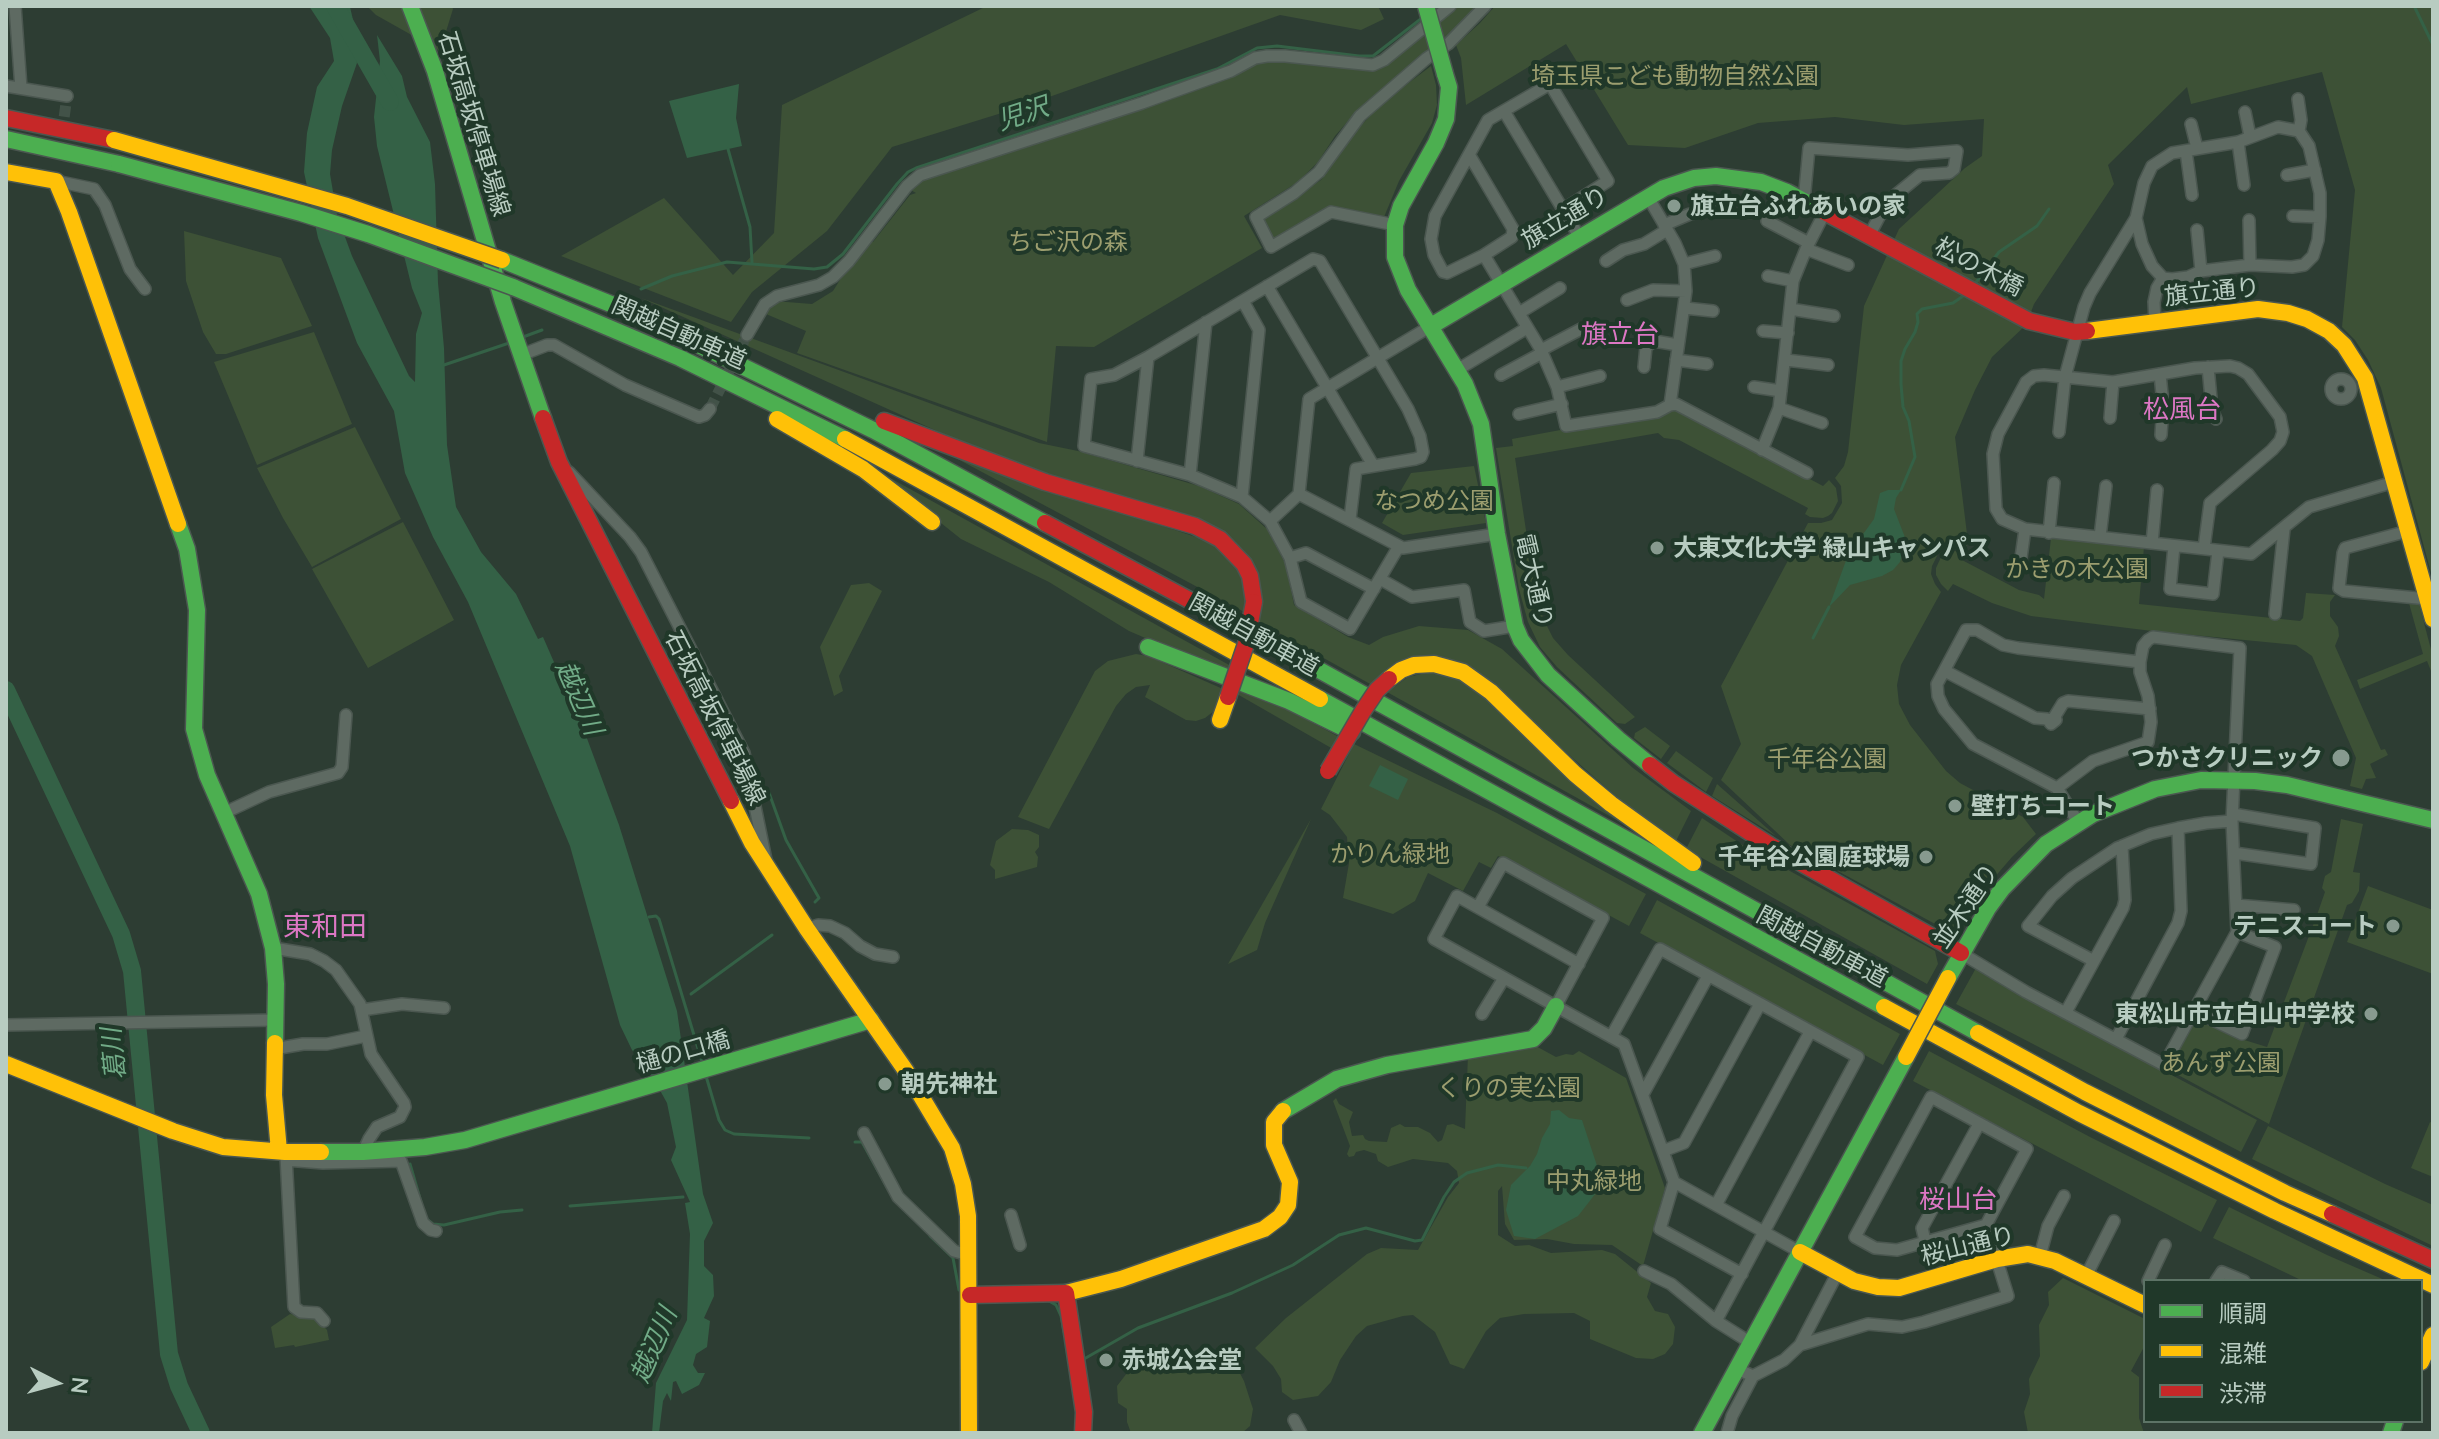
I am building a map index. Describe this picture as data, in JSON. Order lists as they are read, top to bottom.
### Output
{
  "streets": {
    "main road": [
      "石坂高坂停車場線",
      "旗立通り",
      "松の木橋",
      "関越自動車道",
      "電大通り",
      "並木通り",
      "樋の口橋",
      "桜山通り"
    ]
  },
  "crossings": [
    ["石坂高坂停車場線", "樋の口橋"],
    ["旗立通り", "松の木橋"],
    ["旗立通り", "電大通り"],
    ["電大通り", "並木通り"],
    ["並木通り", "桜山通り"]
  ],
  "districts": [
    "旗立台",
    "松風台",
    "東和田",
    "桜山台"
  ],
  "water": ["児沢", "越辺川", "葛川"],
  "parks": [
    "埼玉県こども動物自然公園",
    "ちご沢の森",
    "なつめ公園",
    "かきの木公園",
    "千年谷公園",
    "かりん緑地",
    "あんず公園",
    "くりの実公園",
    "中丸緑地"
  ],
  "places": [
    "旗立台ふれあいの家",
    "大東文化大学 緑山キャンパス",
    "つかさクリニック",
    "壁打ちコート",
    "千年谷公園庭球場",
    "テニスコート",
    "東松山市立白山中学校",
    "朝先神社",
    "赤城公会堂"
  ],
  "legend": ["順調", "混雑", "渋滞"],
  "north": "right"
}
